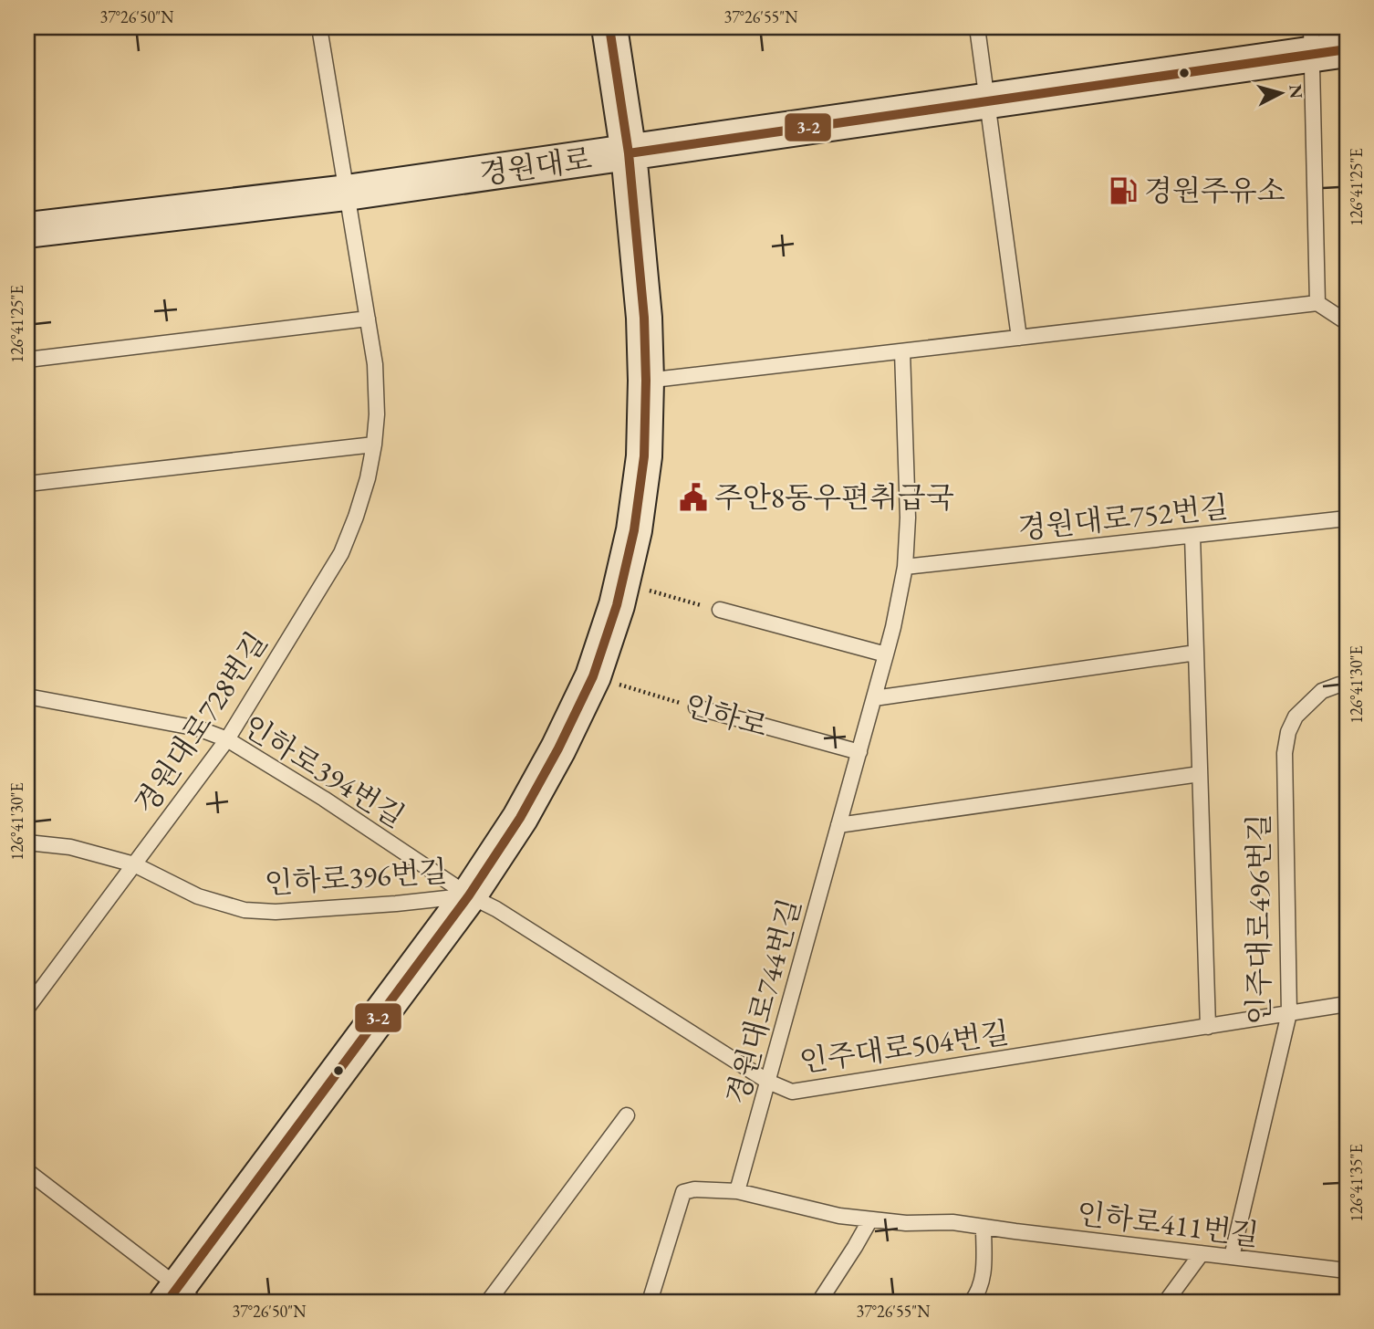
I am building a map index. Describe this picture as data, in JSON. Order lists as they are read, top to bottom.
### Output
{
  "streets": {
    "main road": ["경원대로"],
    "lane": [
      "경원대로752번길",
      "인하로",
      "경원대로728번길",
      "인하로394번길",
      "인하로396번길",
      "인주대로496번길",
      "경원대로744번길",
      "인주대로504번길",
      "인하로411번길"
    ]
  },
  "crossings": [
    ["경원대로", "경원대로728번길"],
    ["경원대로752번길", "경원대로744번길"],
    ["인하로", "경원대로744번길"],
    ["경원대로728번길", "인하로394번길"],
    ["경원대로728번길", "인하로396번길"],
    ["인하로394번길", "인하로396번길"],
    ["인하로394번길", "인주대로504번길"],
    ["인하로396번길", "인주대로504번길"],
    ["인주대로496번길", "인주대로504번길"],
    ["인주대로496번길", "인하로411번길"],
    ["경원대로744번길", "인주대로504번길"],
    ["경원대로744번길", "인하로411번길"]
  ],
  "places": {
    "fuel station": ["경원주유소"],
    "public building": ["주안8동우편취급국"]
  },
  "lines": ["transit line 3-2"],
  "north": "right",
  "coordinates": [
    "37°26'50\"N",
    "37°26'55\"N",
    "126°41'25\"E",
    "126°41'30\"E",
    "126°41'35\"E"
  ]
}
